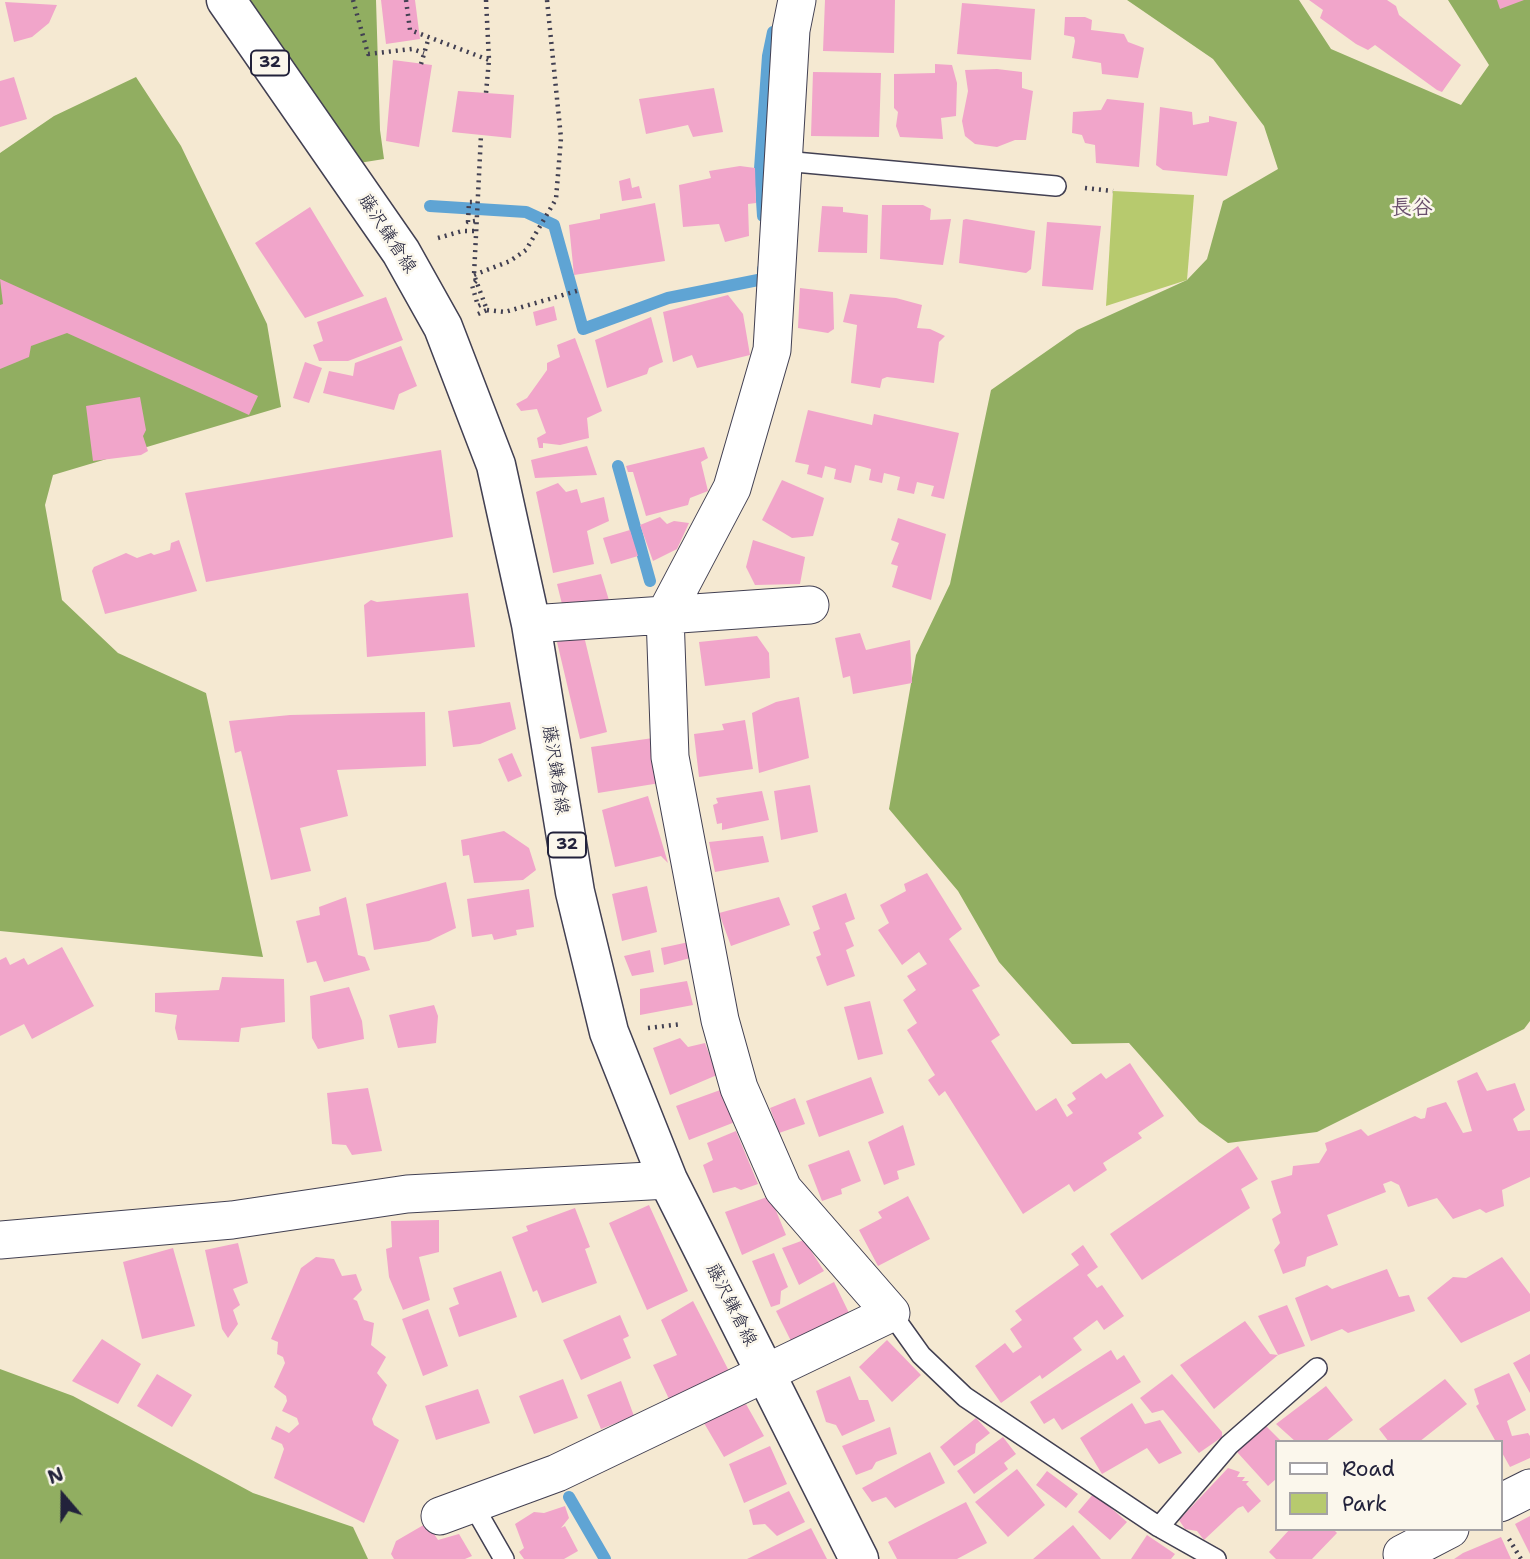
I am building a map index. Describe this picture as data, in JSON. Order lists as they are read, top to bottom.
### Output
{
  "streets": {
    "main road": ["32", "藤沢鎌倉線"]
  },
  "districts": ["長谷"],
  "legend": ["Road", "Park"],
  "north": "top"
}
